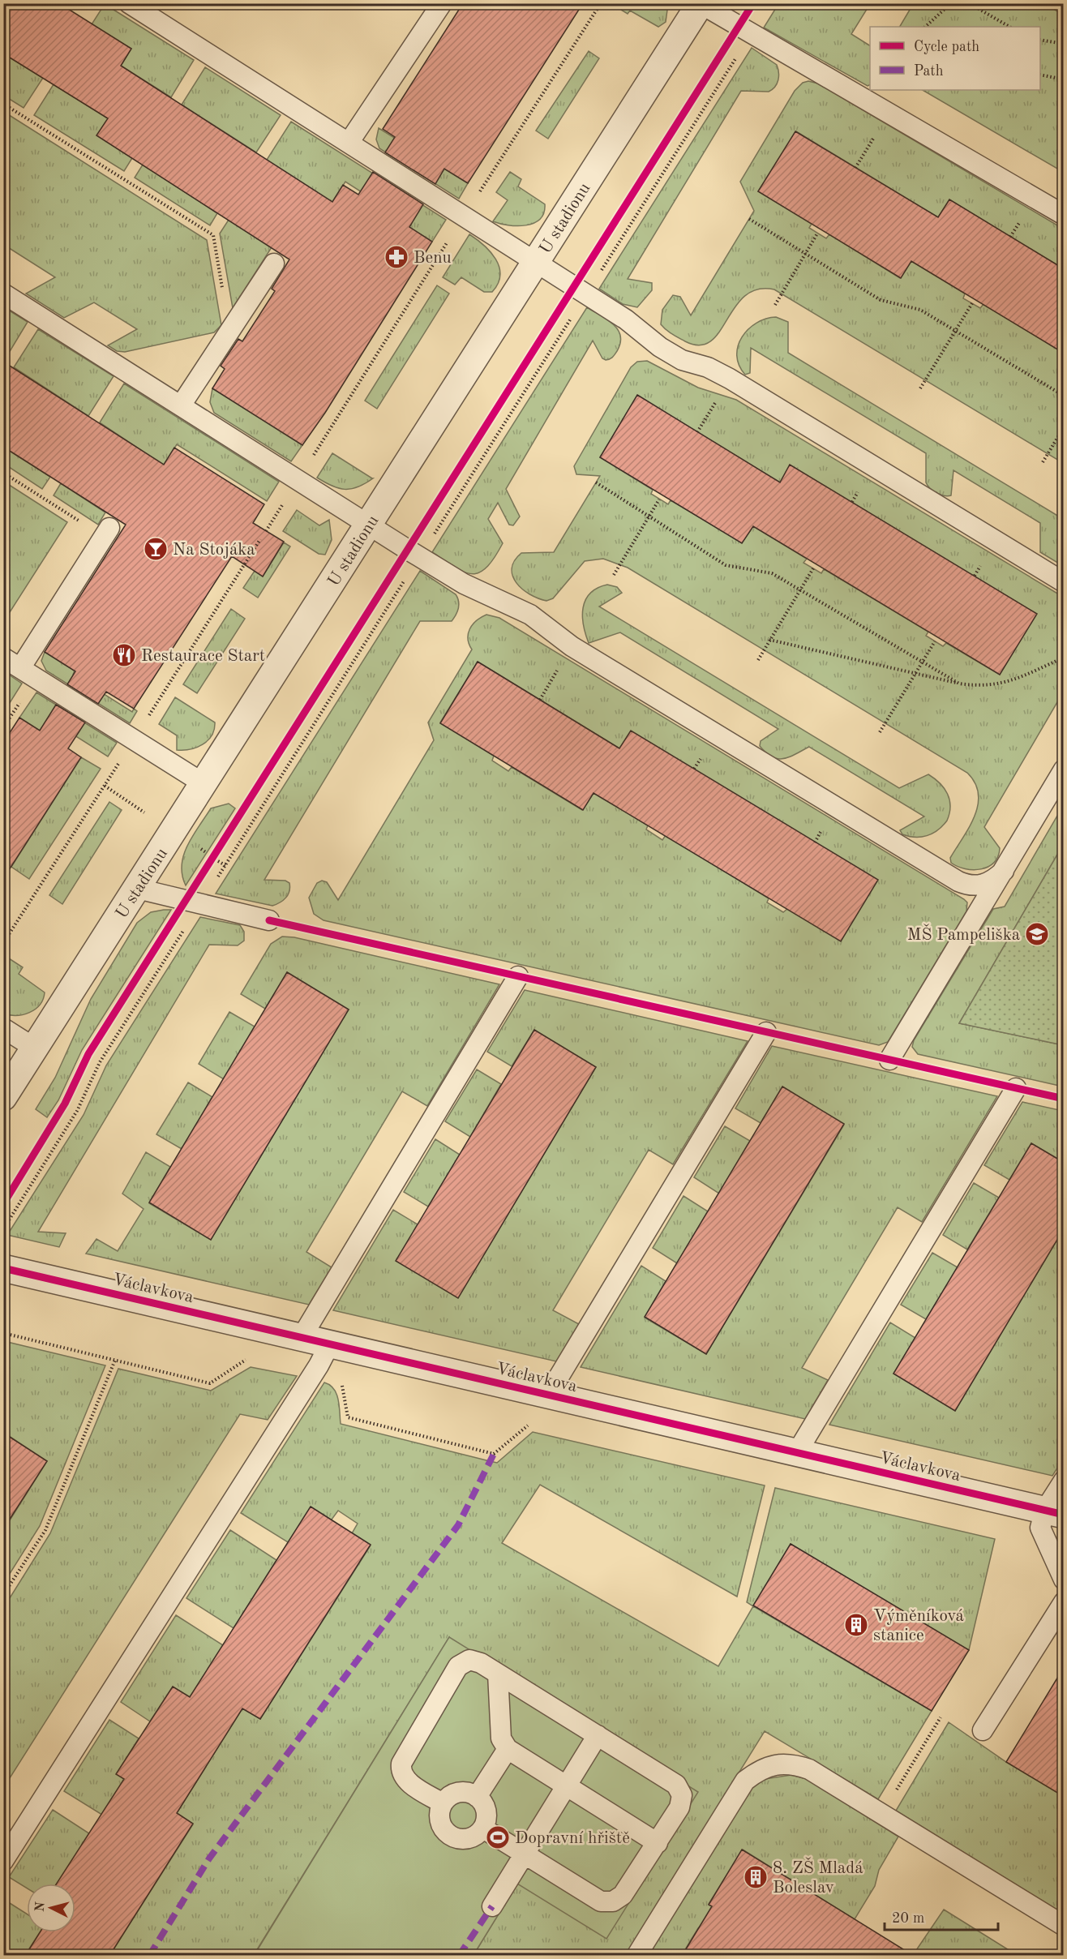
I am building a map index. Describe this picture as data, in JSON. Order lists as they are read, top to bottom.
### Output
{
  "streets": {
    "street": ["U stadionu", "Václavkova"]
  },
  "places": {
    "pharmacy": ["Benu"],
    "bar": ["Na Stojáka"],
    "restaurant": ["Restaurace Start"],
    "school or university": ["MŠ Pampeliška"],
    "building": ["Výměníková stanice", "8. ZŠ Mladá Boleslav"],
    "sports": ["Dopravní hřiště"]
  },
  "legend": ["Cycle path", "Path"],
  "scale_bar": "20 m",
  "north": "left"
}
